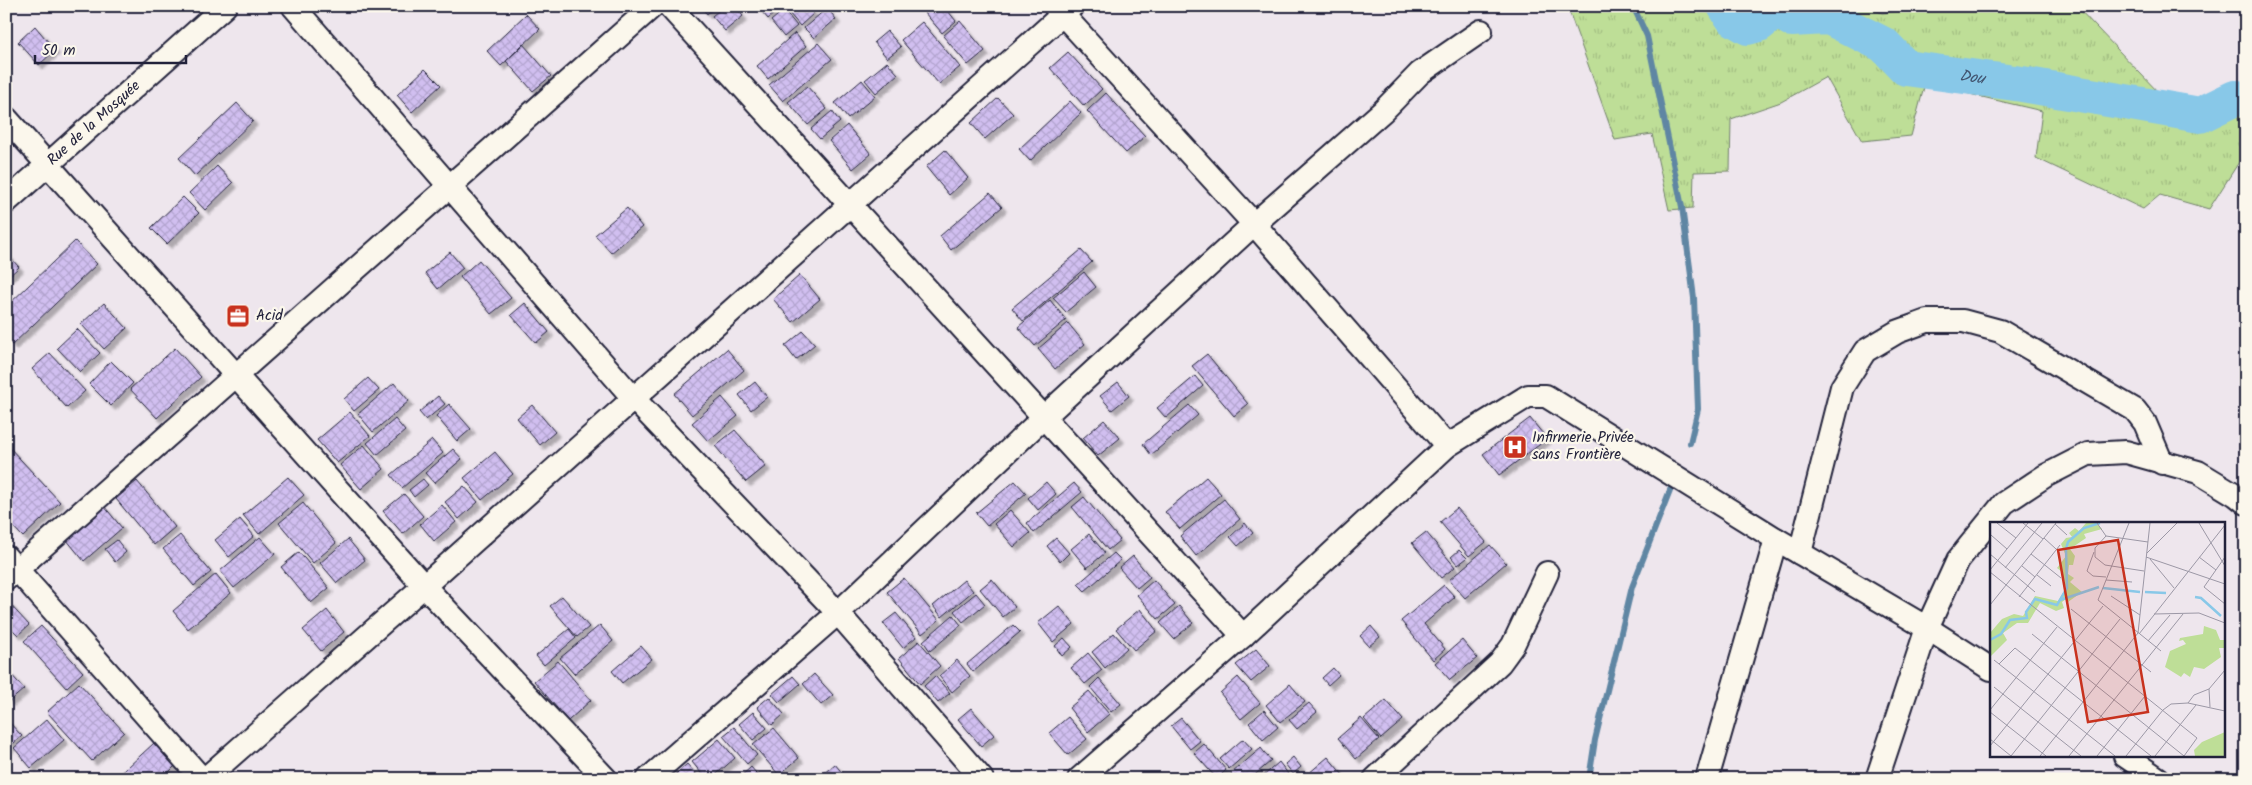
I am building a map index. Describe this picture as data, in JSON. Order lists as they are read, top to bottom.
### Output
{
  "streets": {
    "street": ["Rue de la Mosquée"]
  },
  "water": ["Dou"],
  "places": {
    "office": ["Acid"],
    "hospital": ["Infirmerie Privée sans Frontière"]
  },
  "scale_bar": "50 m"
}
